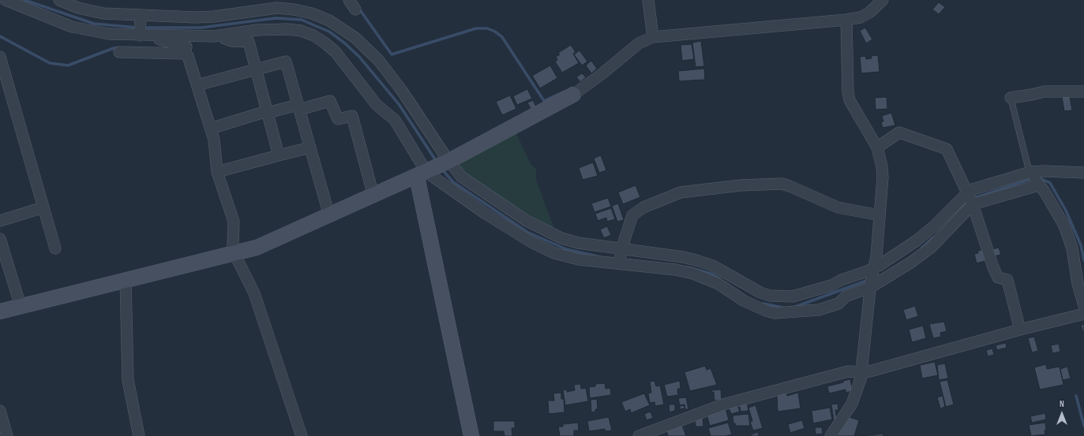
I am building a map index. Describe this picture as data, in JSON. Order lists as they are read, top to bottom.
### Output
{
  "north": "top"
}
